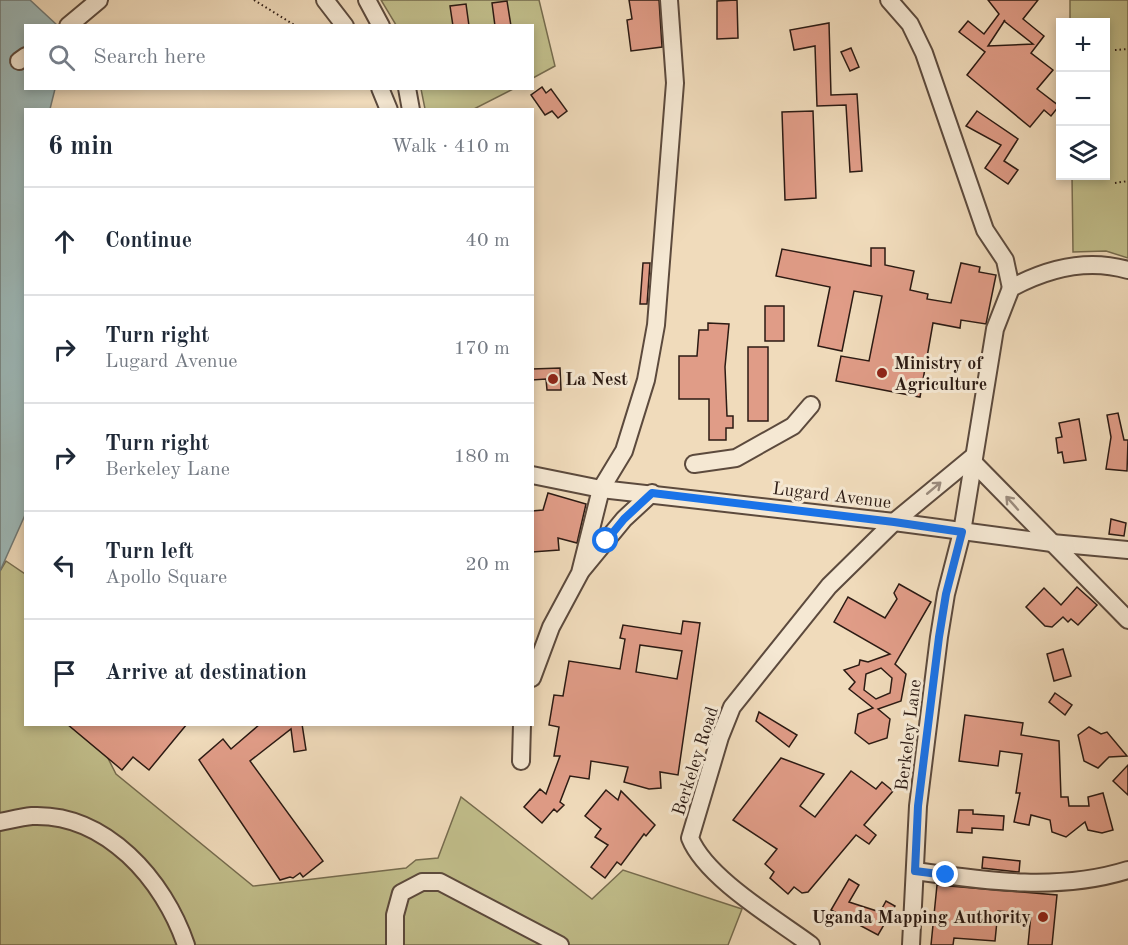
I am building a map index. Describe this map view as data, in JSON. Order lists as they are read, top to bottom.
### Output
{
  "streets": {
    "street": ["Lugard Avenue", "Berkeley Lane", "Berkeley Road"]
  },
  "crossings": [
    ["Lugard Avenue", "Berkeley Lane"],
    ["Lugard Avenue", "Berkeley Road"]
  ],
  "places": ["Ministry of Agriculture", "La Nest", "Uganda Mapping Authority"],
  "page": {
    "map_buttons": ["+", "−"],
    "search": "Search here",
    "heading": ["6 min", "Walk · 410 m"],
    "list": [
      ["Continue", "40 m"],
      ["Turn right", "Lugard Avenue", "170 m"],
      ["Turn right", "Berkeley Lane", "180 m"],
      ["Turn left", "Apollo Square", "20 m"],
      "Arrive at destination"
    ]
  }
}
